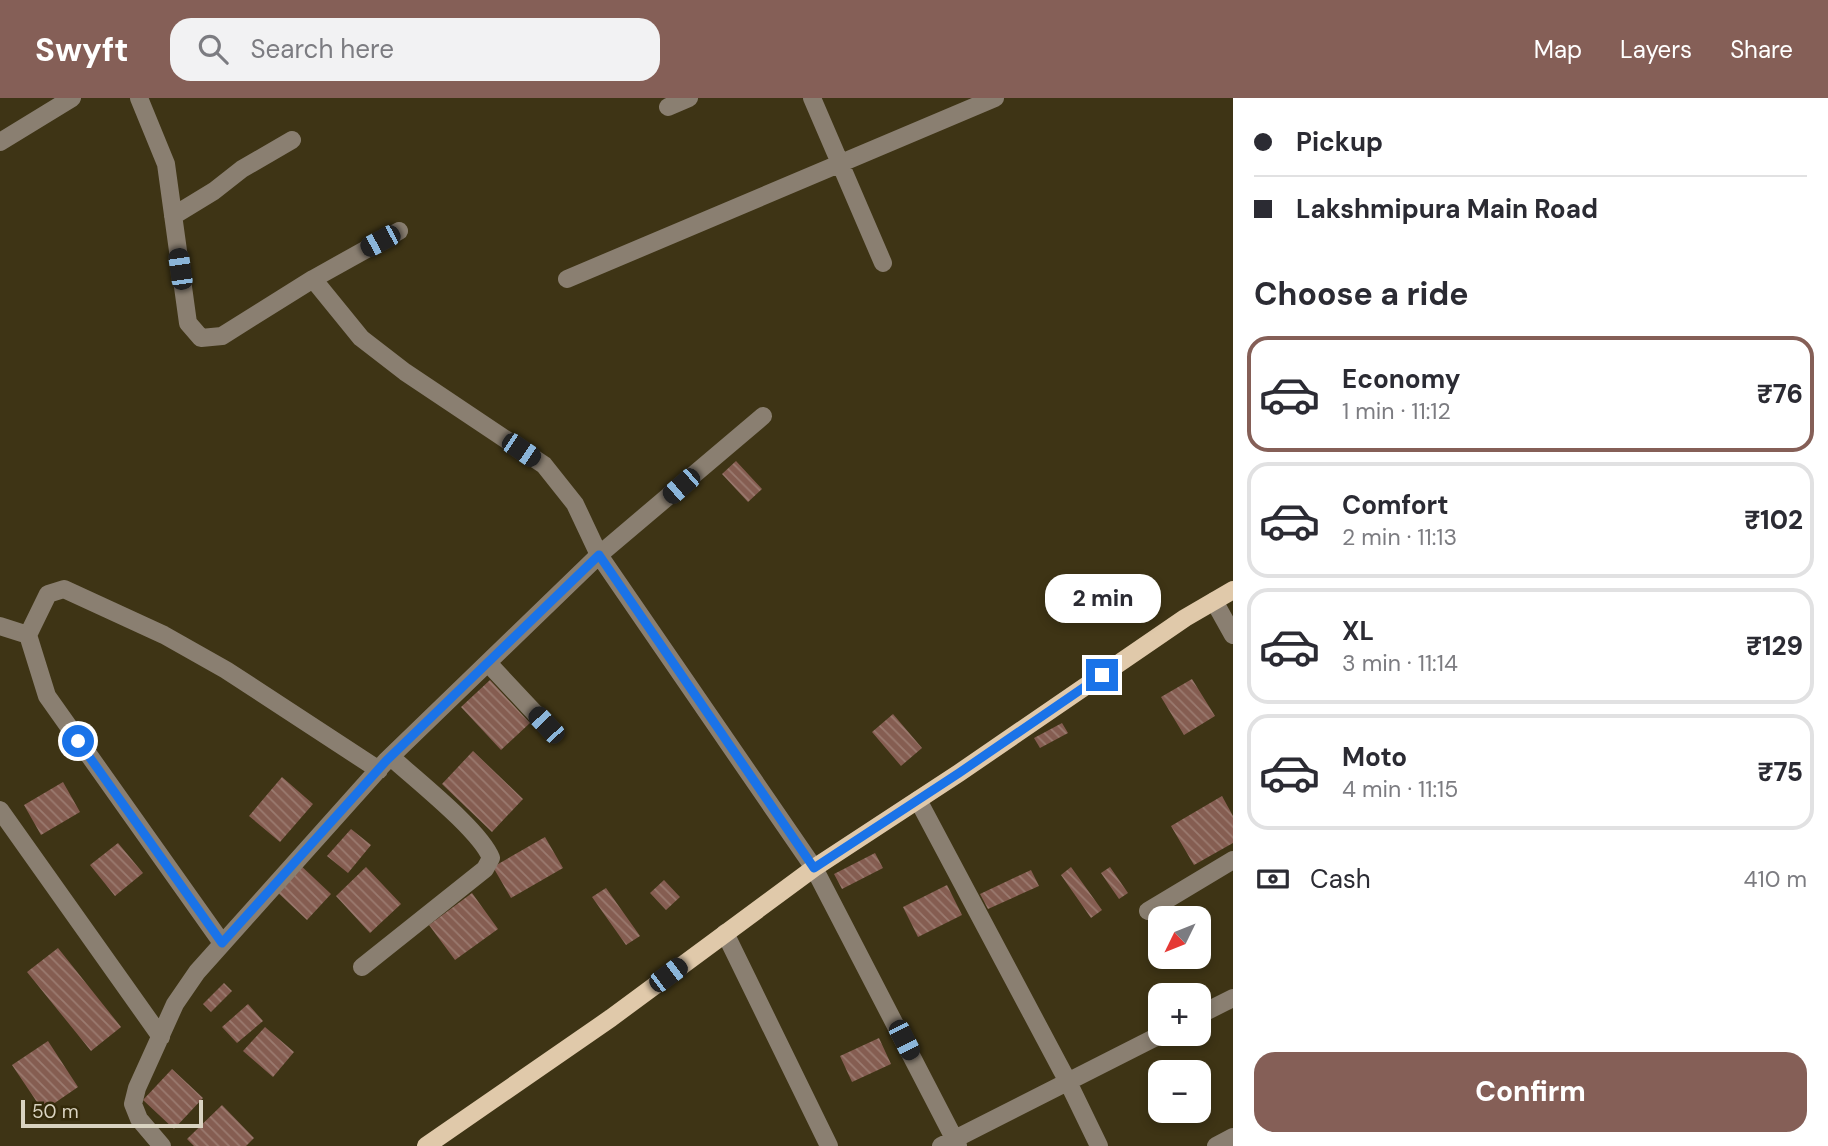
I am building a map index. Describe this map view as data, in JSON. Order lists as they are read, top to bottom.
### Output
{
  "scale_bar": "50 m",
  "north": "bottom left",
  "page": {
    "header": "Swyft",
    "search": "Search here",
    "nav": ["Map", "Layers", "Share"],
    "banner": ["Pickup", "Lakshmipura Main Road"],
    "heading": "Choose a ride",
    "list": [
      {
        "name": "Economy",
        "note": "1 min · 11:12",
        "value": "₹76"
      },
      {
        "name": "Comfort",
        "note": "2 min · 11:13",
        "value": "₹102"
      },
      {
        "name": "XL",
        "note": "3 min · 11:14",
        "value": "₹129"
      },
      {
        "name": "Moto",
        "note": "4 min · 11:15",
        "value": "₹75"
      }
    ],
    "bubble": "2 min",
    "pay": ["Cash", "410 m"],
    "map_buttons": ["+", "−"],
    "buttons": "Confirm",
    "scale": "50 m"
  }
}
